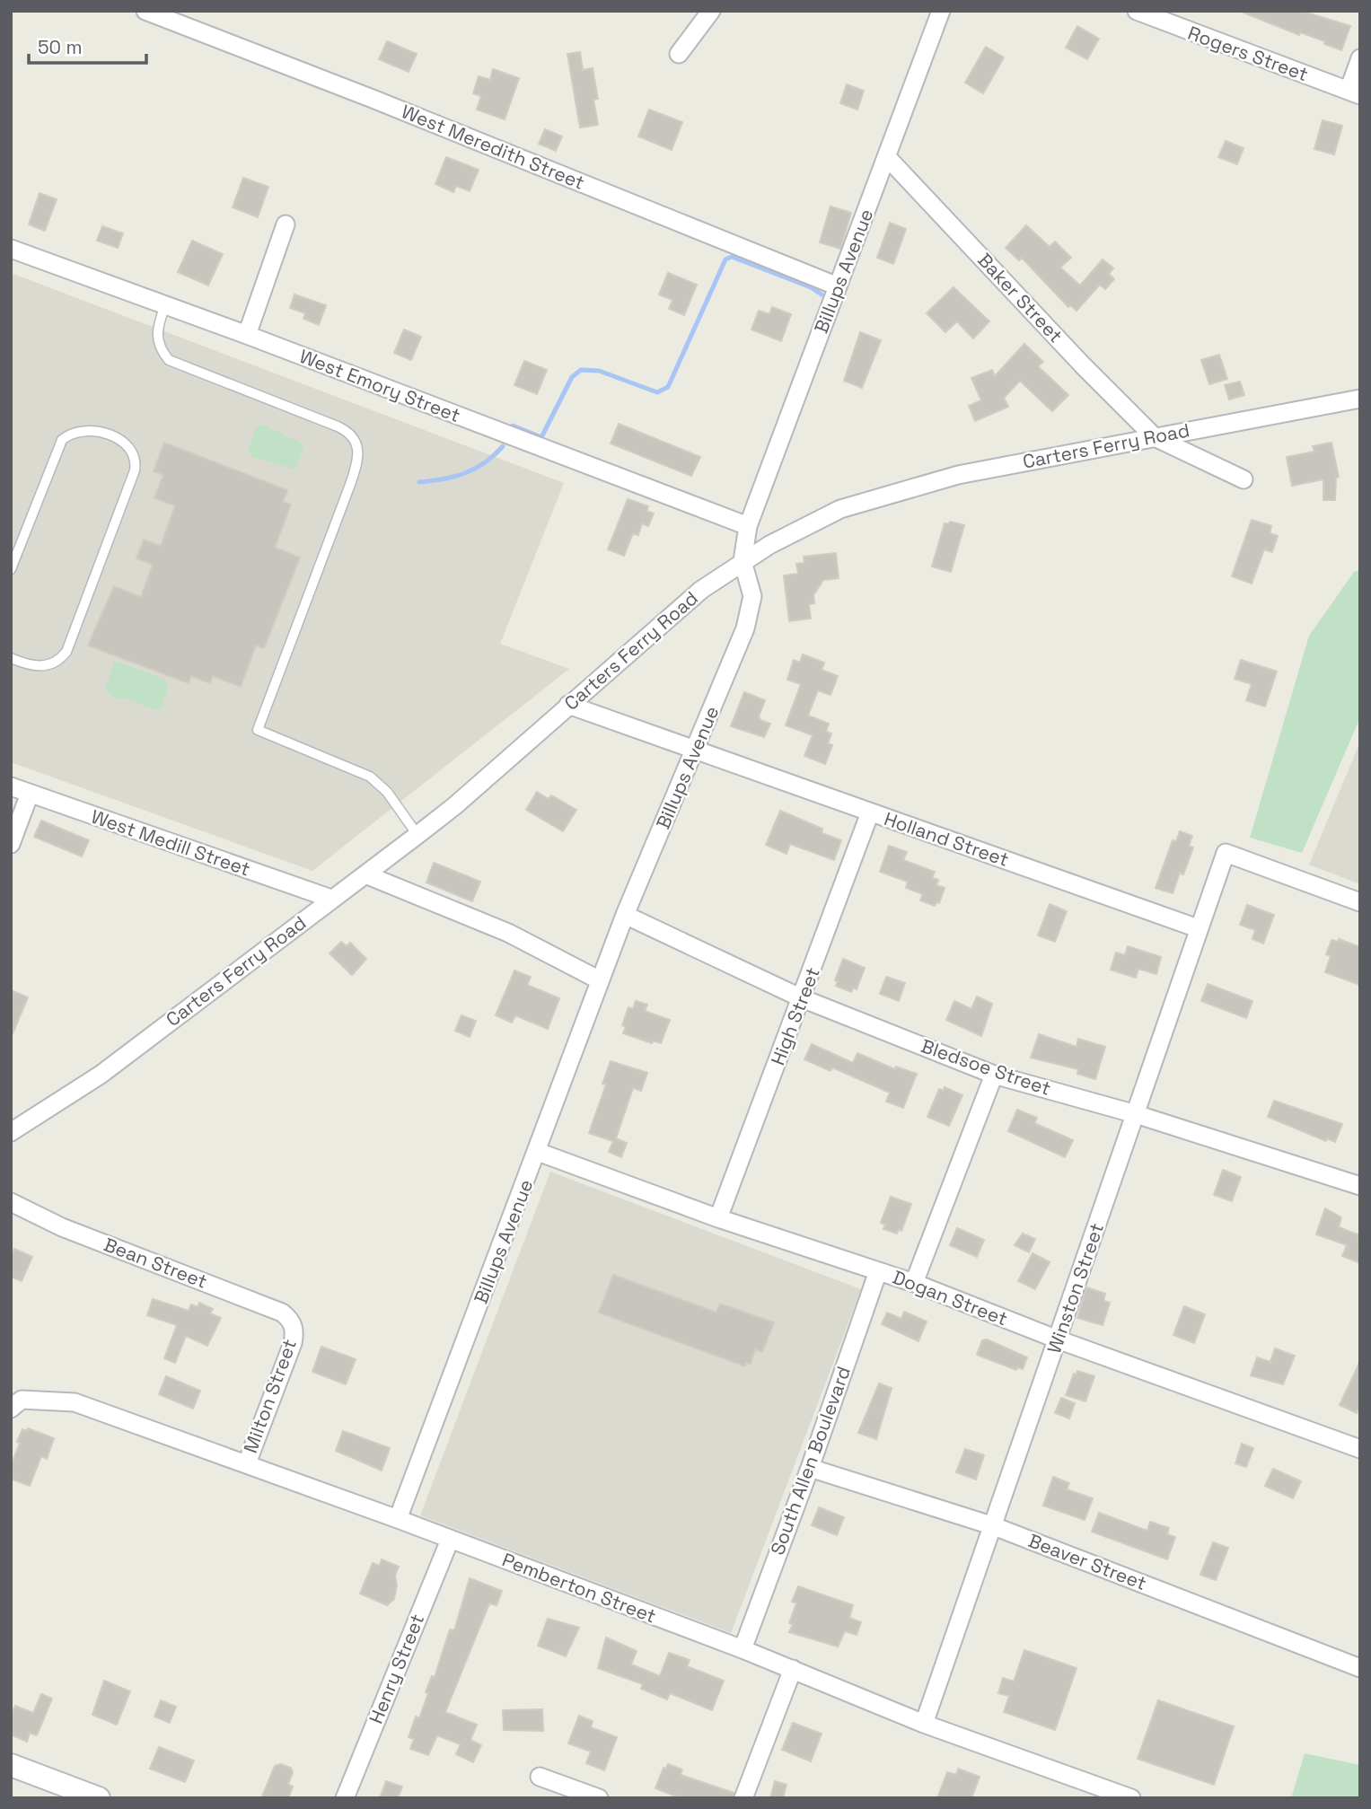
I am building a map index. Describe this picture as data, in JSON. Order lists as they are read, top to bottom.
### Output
{
  "streets": {
    "street": [
      "Rogers Street",
      "West Meredith Street",
      "Billups Avenue",
      "Baker Street",
      "West Emory Street",
      "Carters Ferry Road",
      "Holland Street",
      "West Medill Street",
      "High Street",
      "Bledsoe Street",
      "Bean Street",
      "Winston Street",
      "Dogan Street",
      "Milton Street",
      "South Allen Boulevard",
      "Beaver Street",
      "Pemberton Street",
      "Henry Street"
    ]
  },
  "crossings": [
    ["West Meredith Street", "Billups Avenue"],
    ["Billups Avenue", "Baker Street"],
    ["Billups Avenue", "West Emory Street"],
    ["Billups Avenue", "Carters Ferry Road"],
    ["Billups Avenue", "Holland Street"],
    ["Billups Avenue", "Bledsoe Street"],
    ["Billups Avenue", "Dogan Street"],
    ["Billups Avenue", "Pemberton Street"],
    ["Baker Street", "Carters Ferry Road"],
    ["Carters Ferry Road", "Holland Street"],
    ["Carters Ferry Road", "West Medill Street"],
    ["Holland Street", "High Street"],
    ["Holland Street", "Winston Street"],
    ["High Street", "Bledsoe Street"],
    ["High Street", "Dogan Street"],
    ["Bledsoe Street", "Winston Street"],
    ["Bean Street", "Milton Street"],
    ["Winston Street", "Dogan Street"],
    ["Winston Street", "Beaver Street"],
    ["Winston Street", "Pemberton Street"],
    ["Dogan Street", "South Allen Boulevard"],
    ["Milton Street", "Pemberton Street"],
    ["South Allen Boulevard", "Beaver Street"],
    ["South Allen Boulevard", "Pemberton Street"],
    ["Pemberton Street", "Henry Street"]
  ],
  "scale_bar": "50 m"
}
